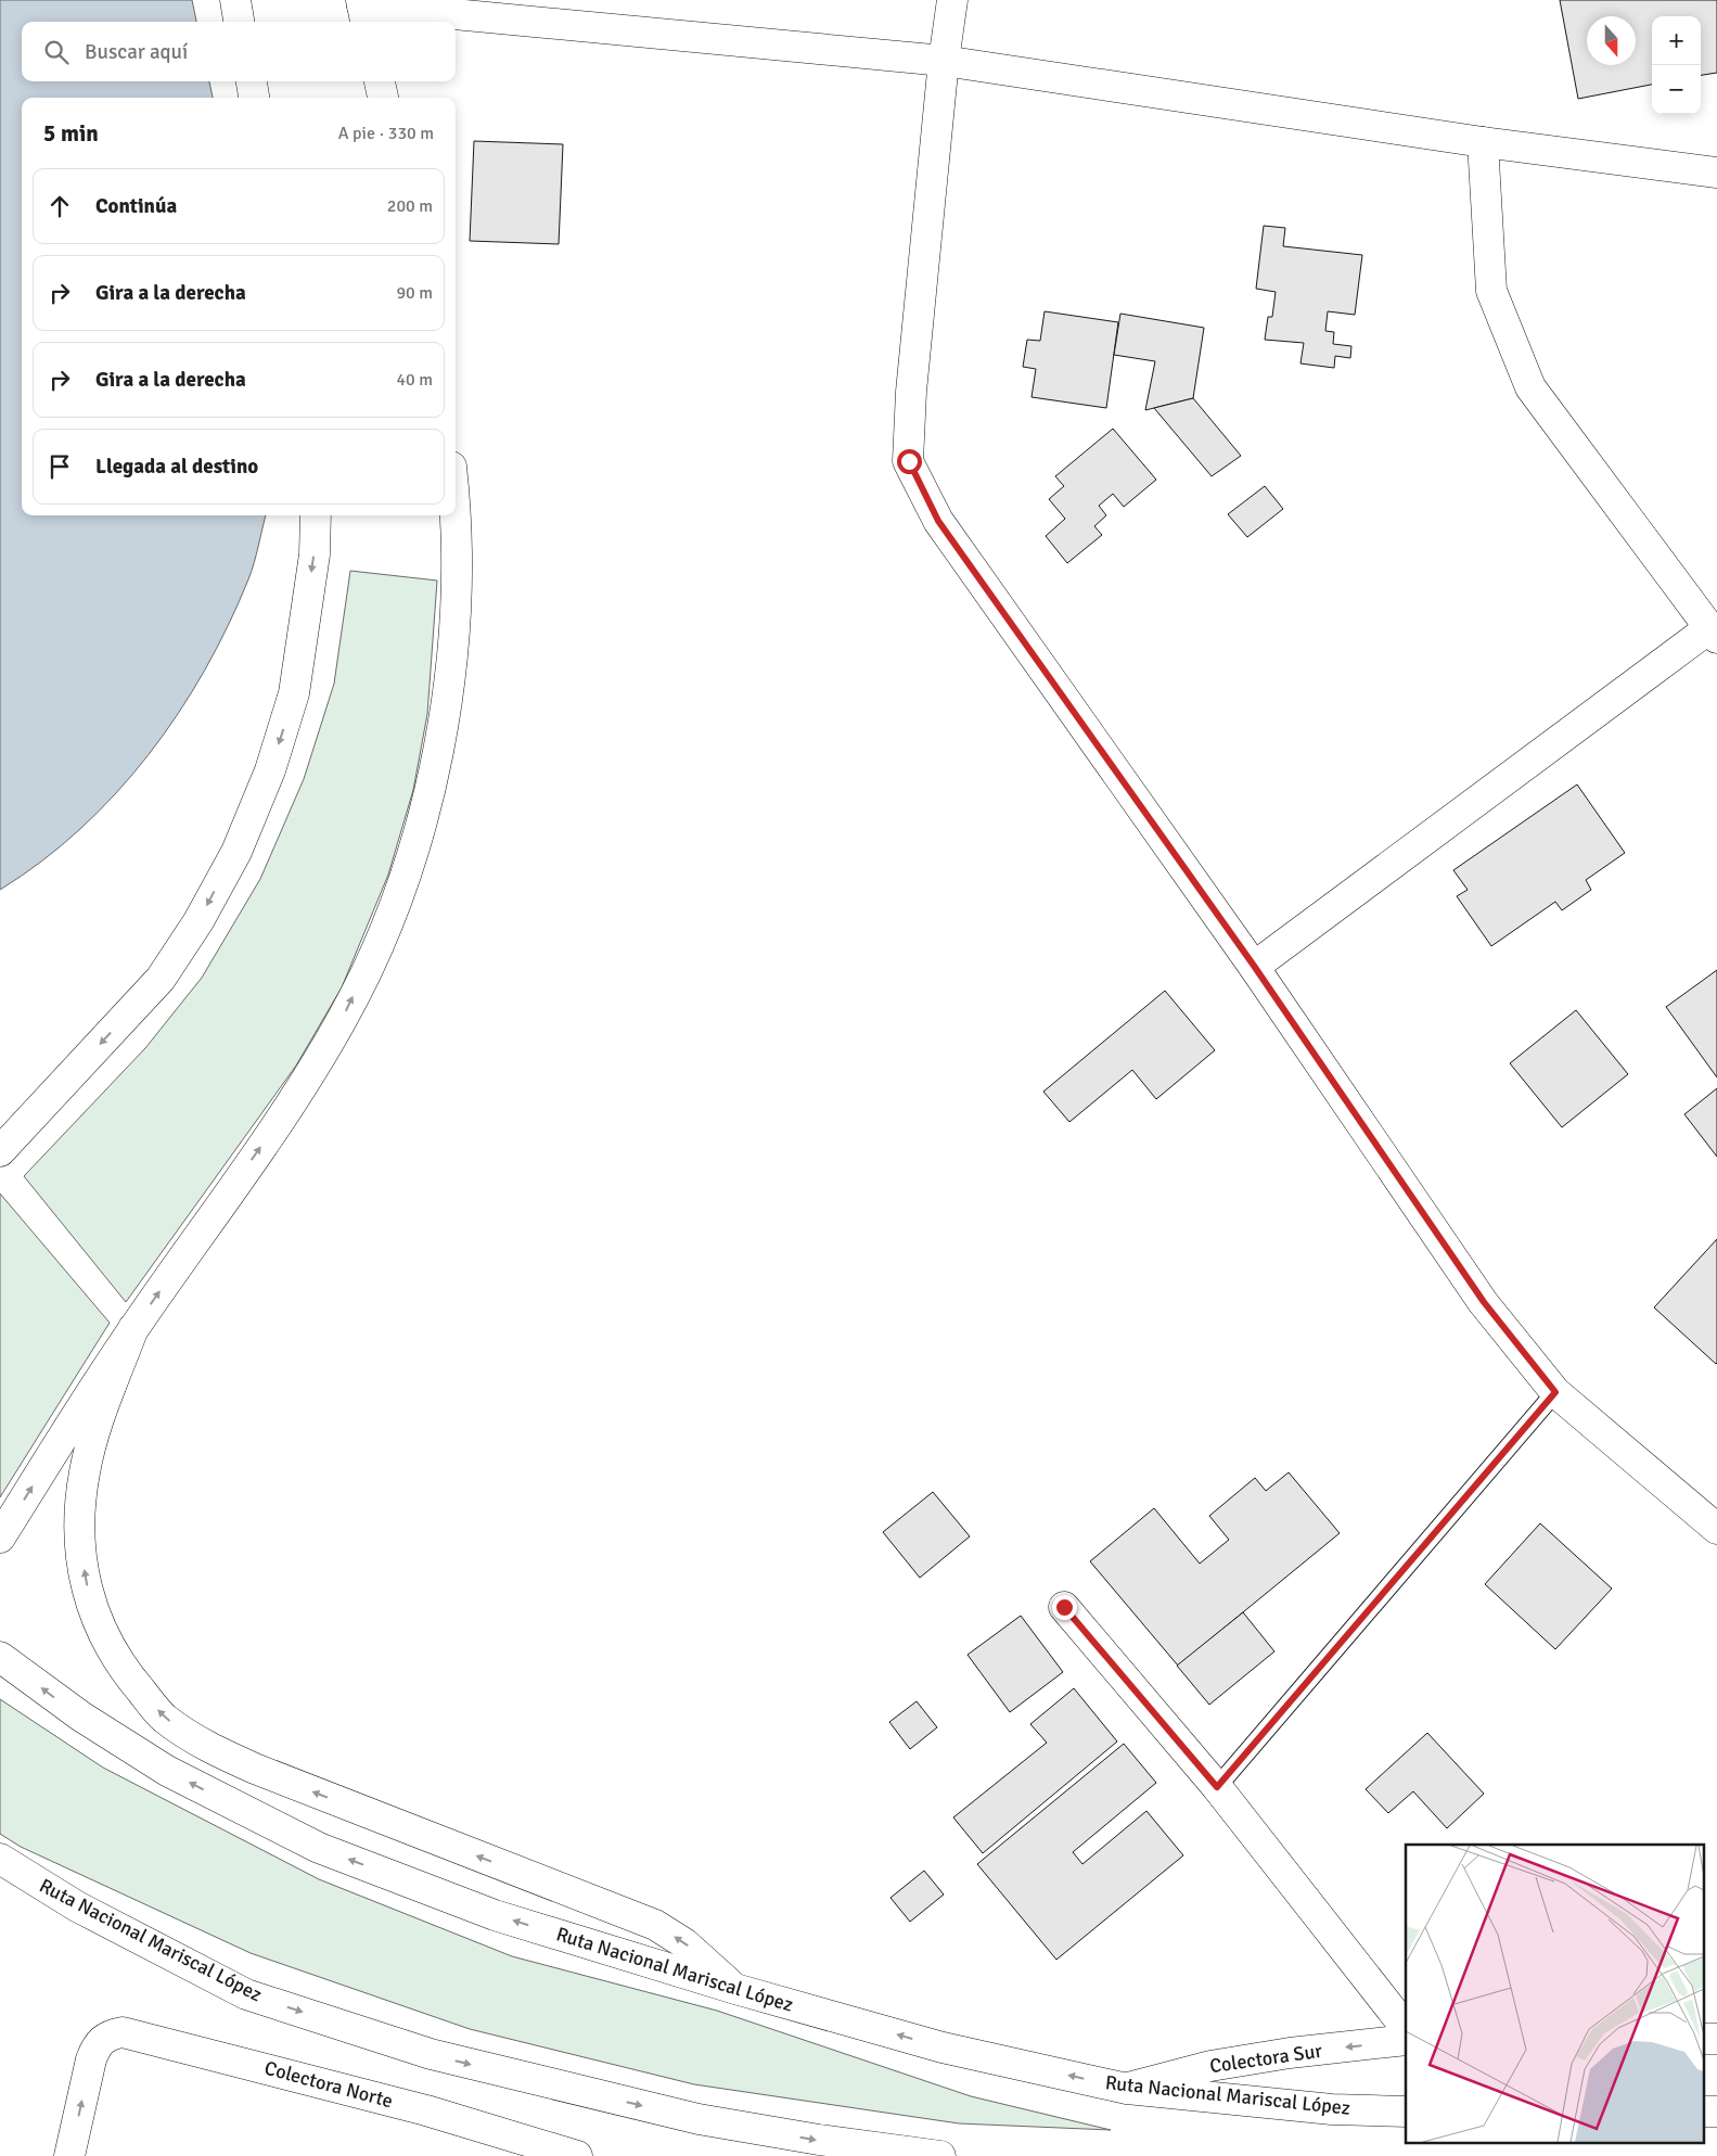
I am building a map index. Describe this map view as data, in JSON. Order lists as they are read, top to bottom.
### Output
{
  "streets": {
    "main road": ["Ruta Nacional Mariscal López", "Colectora Sur", "Colectora Norte"]
  },
  "crossings": [
    ["Ruta Nacional Mariscal López", "Colectora Sur"]
  ],
  "one_way": ["Colectora Sur", "Colectora Norte"],
  "north": "bottom",
  "page": {
    "map_buttons": ["+", "−"],
    "search": "Buscar aquí",
    "heading": ["5 min", "A pie · 330 m"],
    "list": [
      ["Continúa", "200 m"],
      ["Gira a la derecha", "90 m"],
      ["Gira a la derecha", "40 m"],
      "Llegada al destino"
    ]
  }
}
